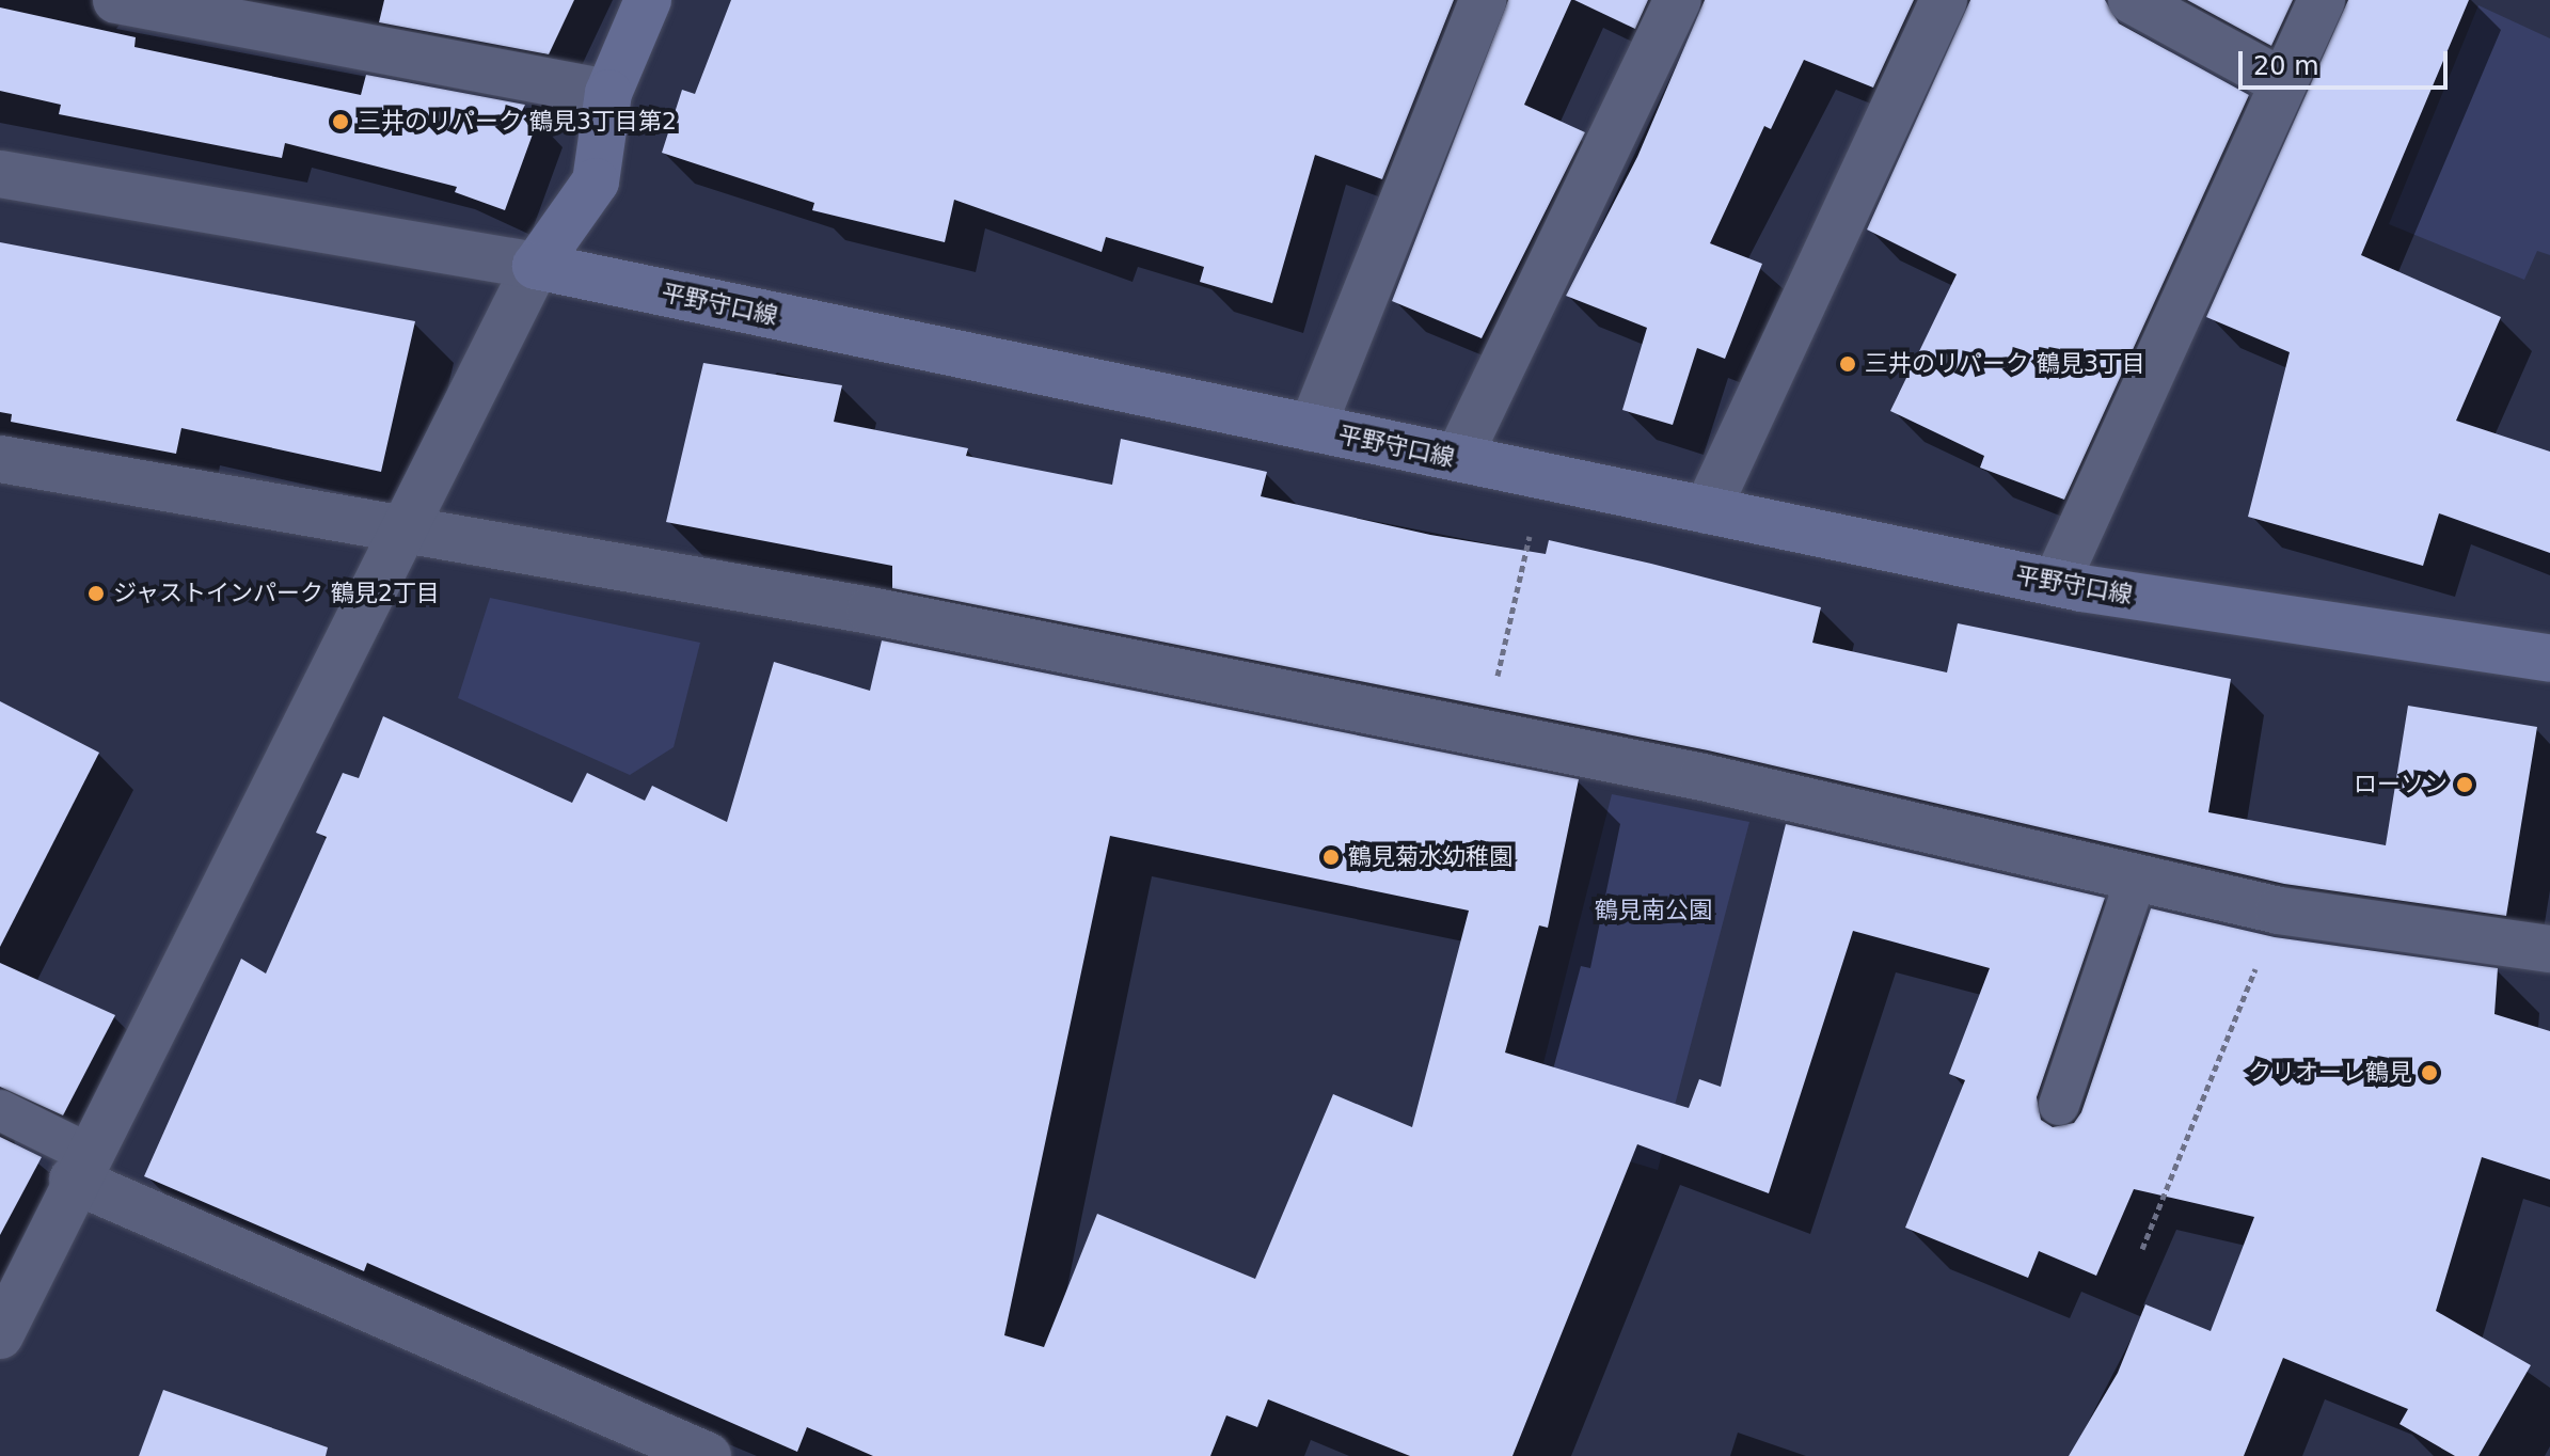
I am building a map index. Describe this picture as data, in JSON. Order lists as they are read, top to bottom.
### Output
{
  "streets": {
    "main road": ["平野守口線"]
  },
  "parks": ["鶴見南公園"],
  "places": [
    "三井のリパーク 鶴見3丁目第2",
    "三井のリパーク 鶴見3丁目",
    "ジャストインパーク 鶴見2丁目",
    "ローソン",
    "鶴見菊水幼稚園",
    "クリオーレ鶴見"
  ],
  "scale_bar": "20 m"
}
